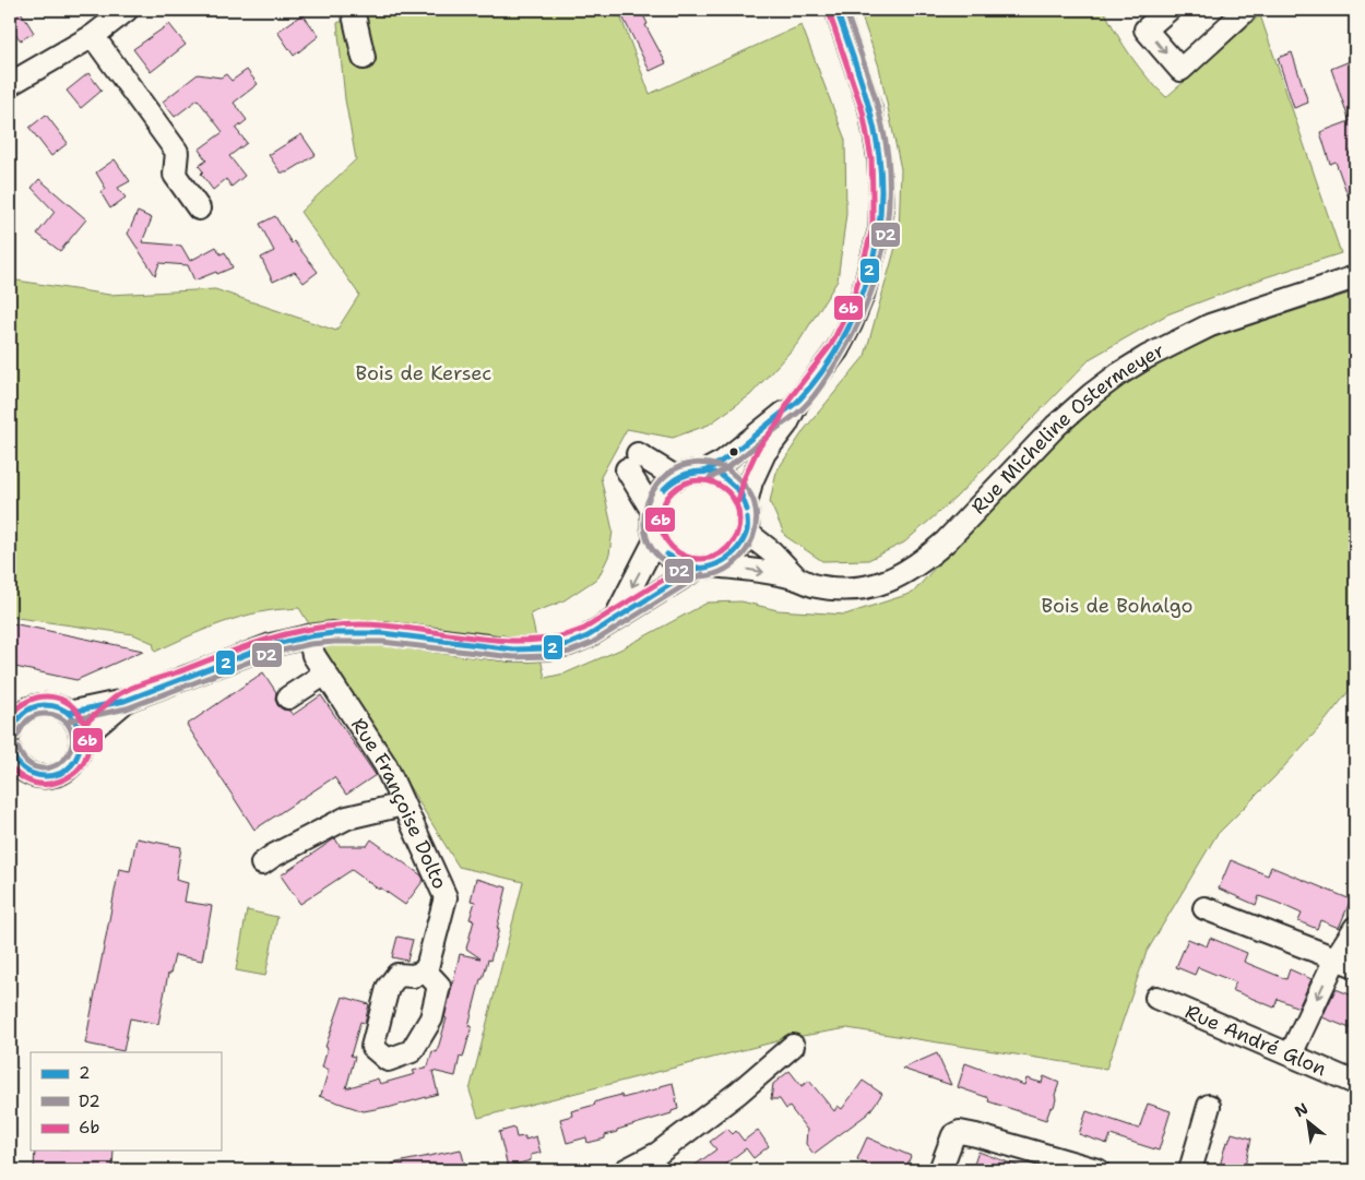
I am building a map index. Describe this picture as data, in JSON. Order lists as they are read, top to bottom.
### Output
{
  "streets": {
    "street": ["Rue Micheline Ostermeyer", "Rue Françoise Dolto", "Rue André Glon"]
  },
  "parks": ["Bois de Kersec", "Bois de Bohalgo"],
  "lines": ["transit line 2", "transit line D2", "transit line 6b"],
  "legend": ["2", "D2", "6b"],
  "north": "top left"
}
